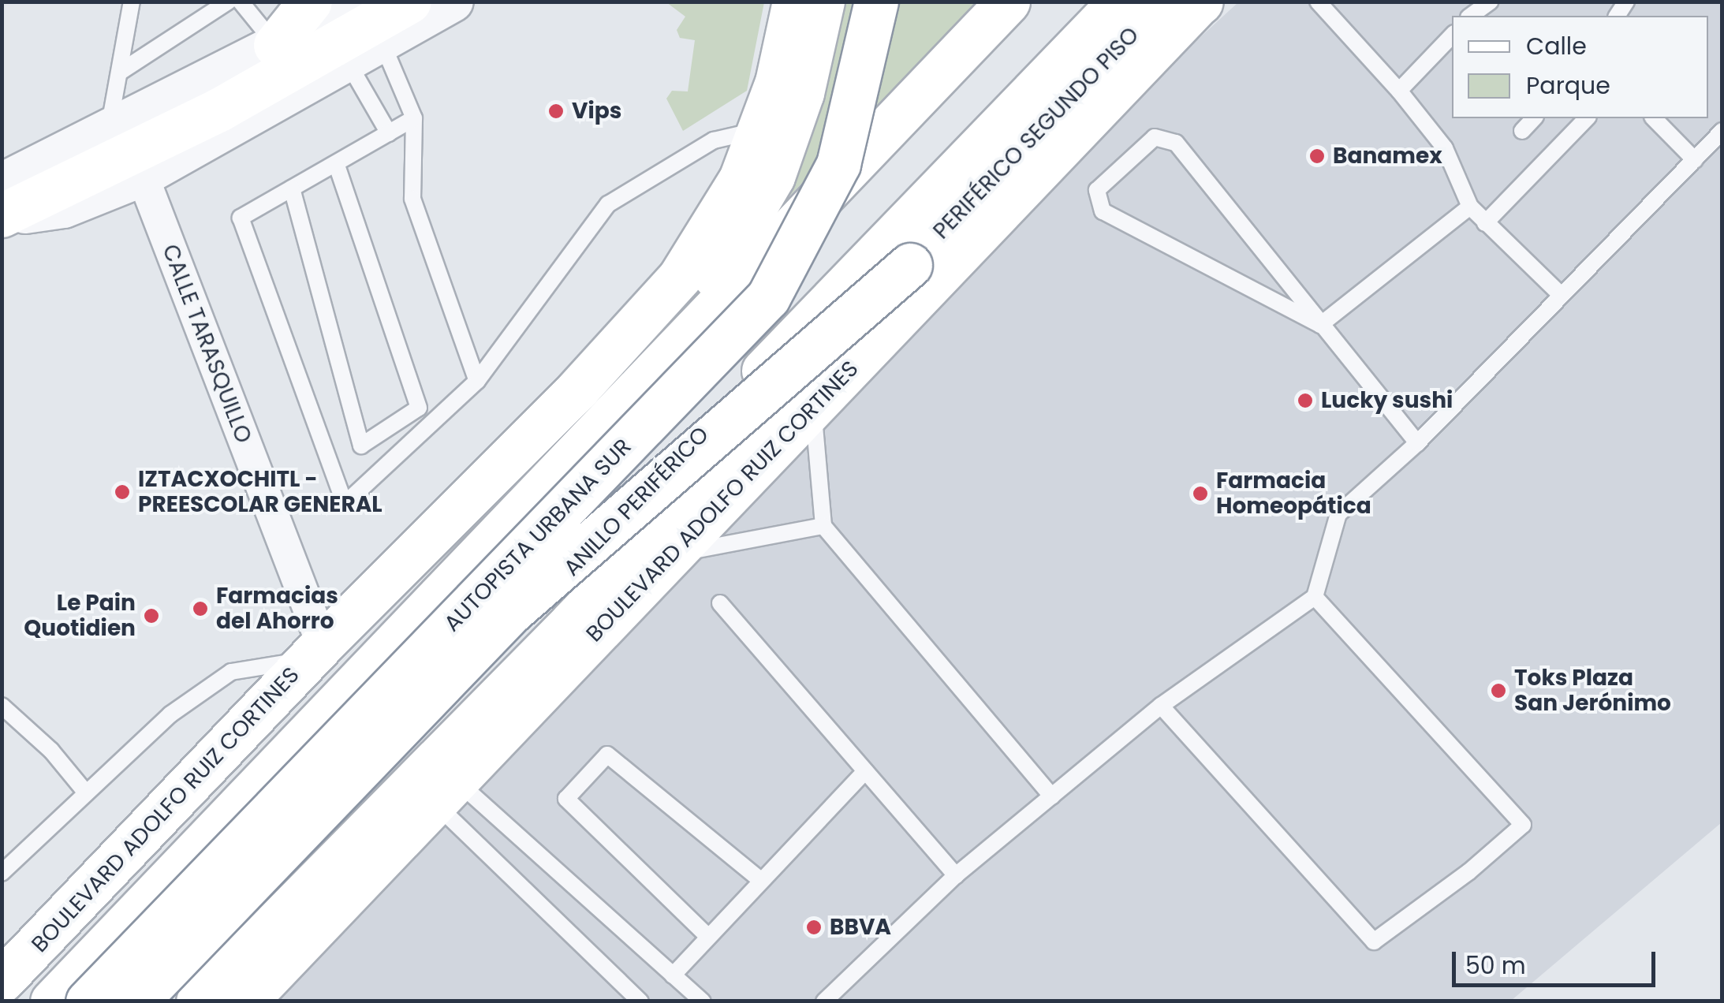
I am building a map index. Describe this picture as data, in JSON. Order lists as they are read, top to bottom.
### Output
{
  "streets": {
    "main road": [
      "PERIFÉRICO SEGUNDO PISO",
      "ANILLO PERIFÉRICO",
      "BOULEVARD ADOLFO RUIZ CORTINES",
      "AUTOPISTA URBANA SUR"
    ],
    "street": ["CALLE TARASQUILLO"]
  },
  "crossings": [
    ["PERIFÉRICO SEGUNDO PISO", "AUTOPISTA URBANA SUR"],
    ["CALLE TARASQUILLO", "BOULEVARD ADOLFO RUIZ CORTINES"]
  ],
  "places": [
    "Vips",
    "Banamex",
    "Lucky sushi",
    "IZTACXOCHITL - PREESCOLAR GENERAL",
    "Farmacia Homeopática",
    "Farmacias del Ahorro",
    "Le Pain Quotidien",
    "Toks Plaza San Jerónimo",
    "BBVA"
  ],
  "legend": ["Calle", "Parque"],
  "scale_bar": "50 m"
}
